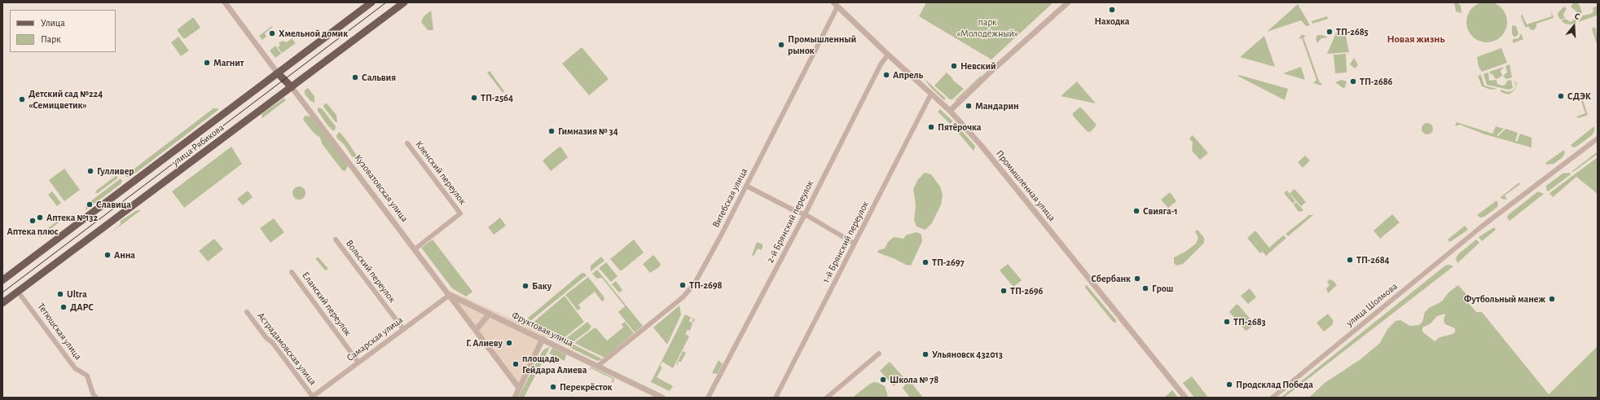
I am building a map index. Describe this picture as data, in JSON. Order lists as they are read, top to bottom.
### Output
{
  "streets": {
    "main road": ["улица Рябикова", "Кузоватовская улица"],
    "street": [
      "Кленский переулок",
      "Промышленная улица",
      "Витебская улица",
      "2-й Брянский переулок",
      "1-й Брянский переулок",
      "Вольский переулок",
      "Еланский переулок",
      "улица Шолмова",
      "Фруктовая улица",
      "Тетюшская улица",
      "Самарская улица",
      "Астрадамовская улица"
    ]
  },
  "crossings": [
    ["улица Рябикова", "Кузоватовская улица"],
    ["улица Рябикова", "Тетюшская улица"],
    ["Кленский переулок", "Кузоватовская улица"],
    ["Промышленная улица", "Витебская улица"],
    ["Промышленная улица", "2-й Брянский переулок"],
    ["Промышленная улица", "1-й Брянский переулок"],
    ["Кузоватовская улица", "Фруктовая улица"],
    ["Кузоватовская улица", "Самарская улица"],
    ["Витебская улица", "Фруктовая улица"],
    ["Вольский переулок", "Самарская улица"],
    ["Еланский переулок", "Самарская улица"],
    ["Фруктовая улица", "Самарская улица"],
    ["Самарская улица", "Астрадамовская улица"]
  ],
  "districts": ["Новая жизнь"],
  "parks": ["парк «Молодёжный»"],
  "places": [
    "Находка",
    "ТП-2685",
    "Хмельной домик",
    "Промышленный рынок",
    "Магнит",
    "Невский",
    "Апрель",
    "Сальвия",
    "ТП-2686",
    "СДЭК",
    "ТП-2564",
    "Детский сад №224 «Семицветик»",
    "Мандарин",
    "Пятёрочка",
    "Гимназия № 34",
    "Гулливер",
    "Славица",
    "Свияга-1",
    "Аптека №132",
    "Аптека плюс",
    "Анна",
    "ТП-2684",
    "ТП-2697",
    "Сбербанк",
    "ТП-2698",
    "Баку",
    "Грош",
    "ТП-2696",
    "Ultra",
    "Футбольный манеж",
    "ДАРС",
    "ТП-2683",
    "Г. Алиеву",
    "Ульяновск 432013",
    "площадь Гейдара Алиева",
    "Школа № 78",
    "Продсклад Победа",
    "Перекрёсток"
  ],
  "legend": ["Улица", "Парк"],
  "north": "top"
}
